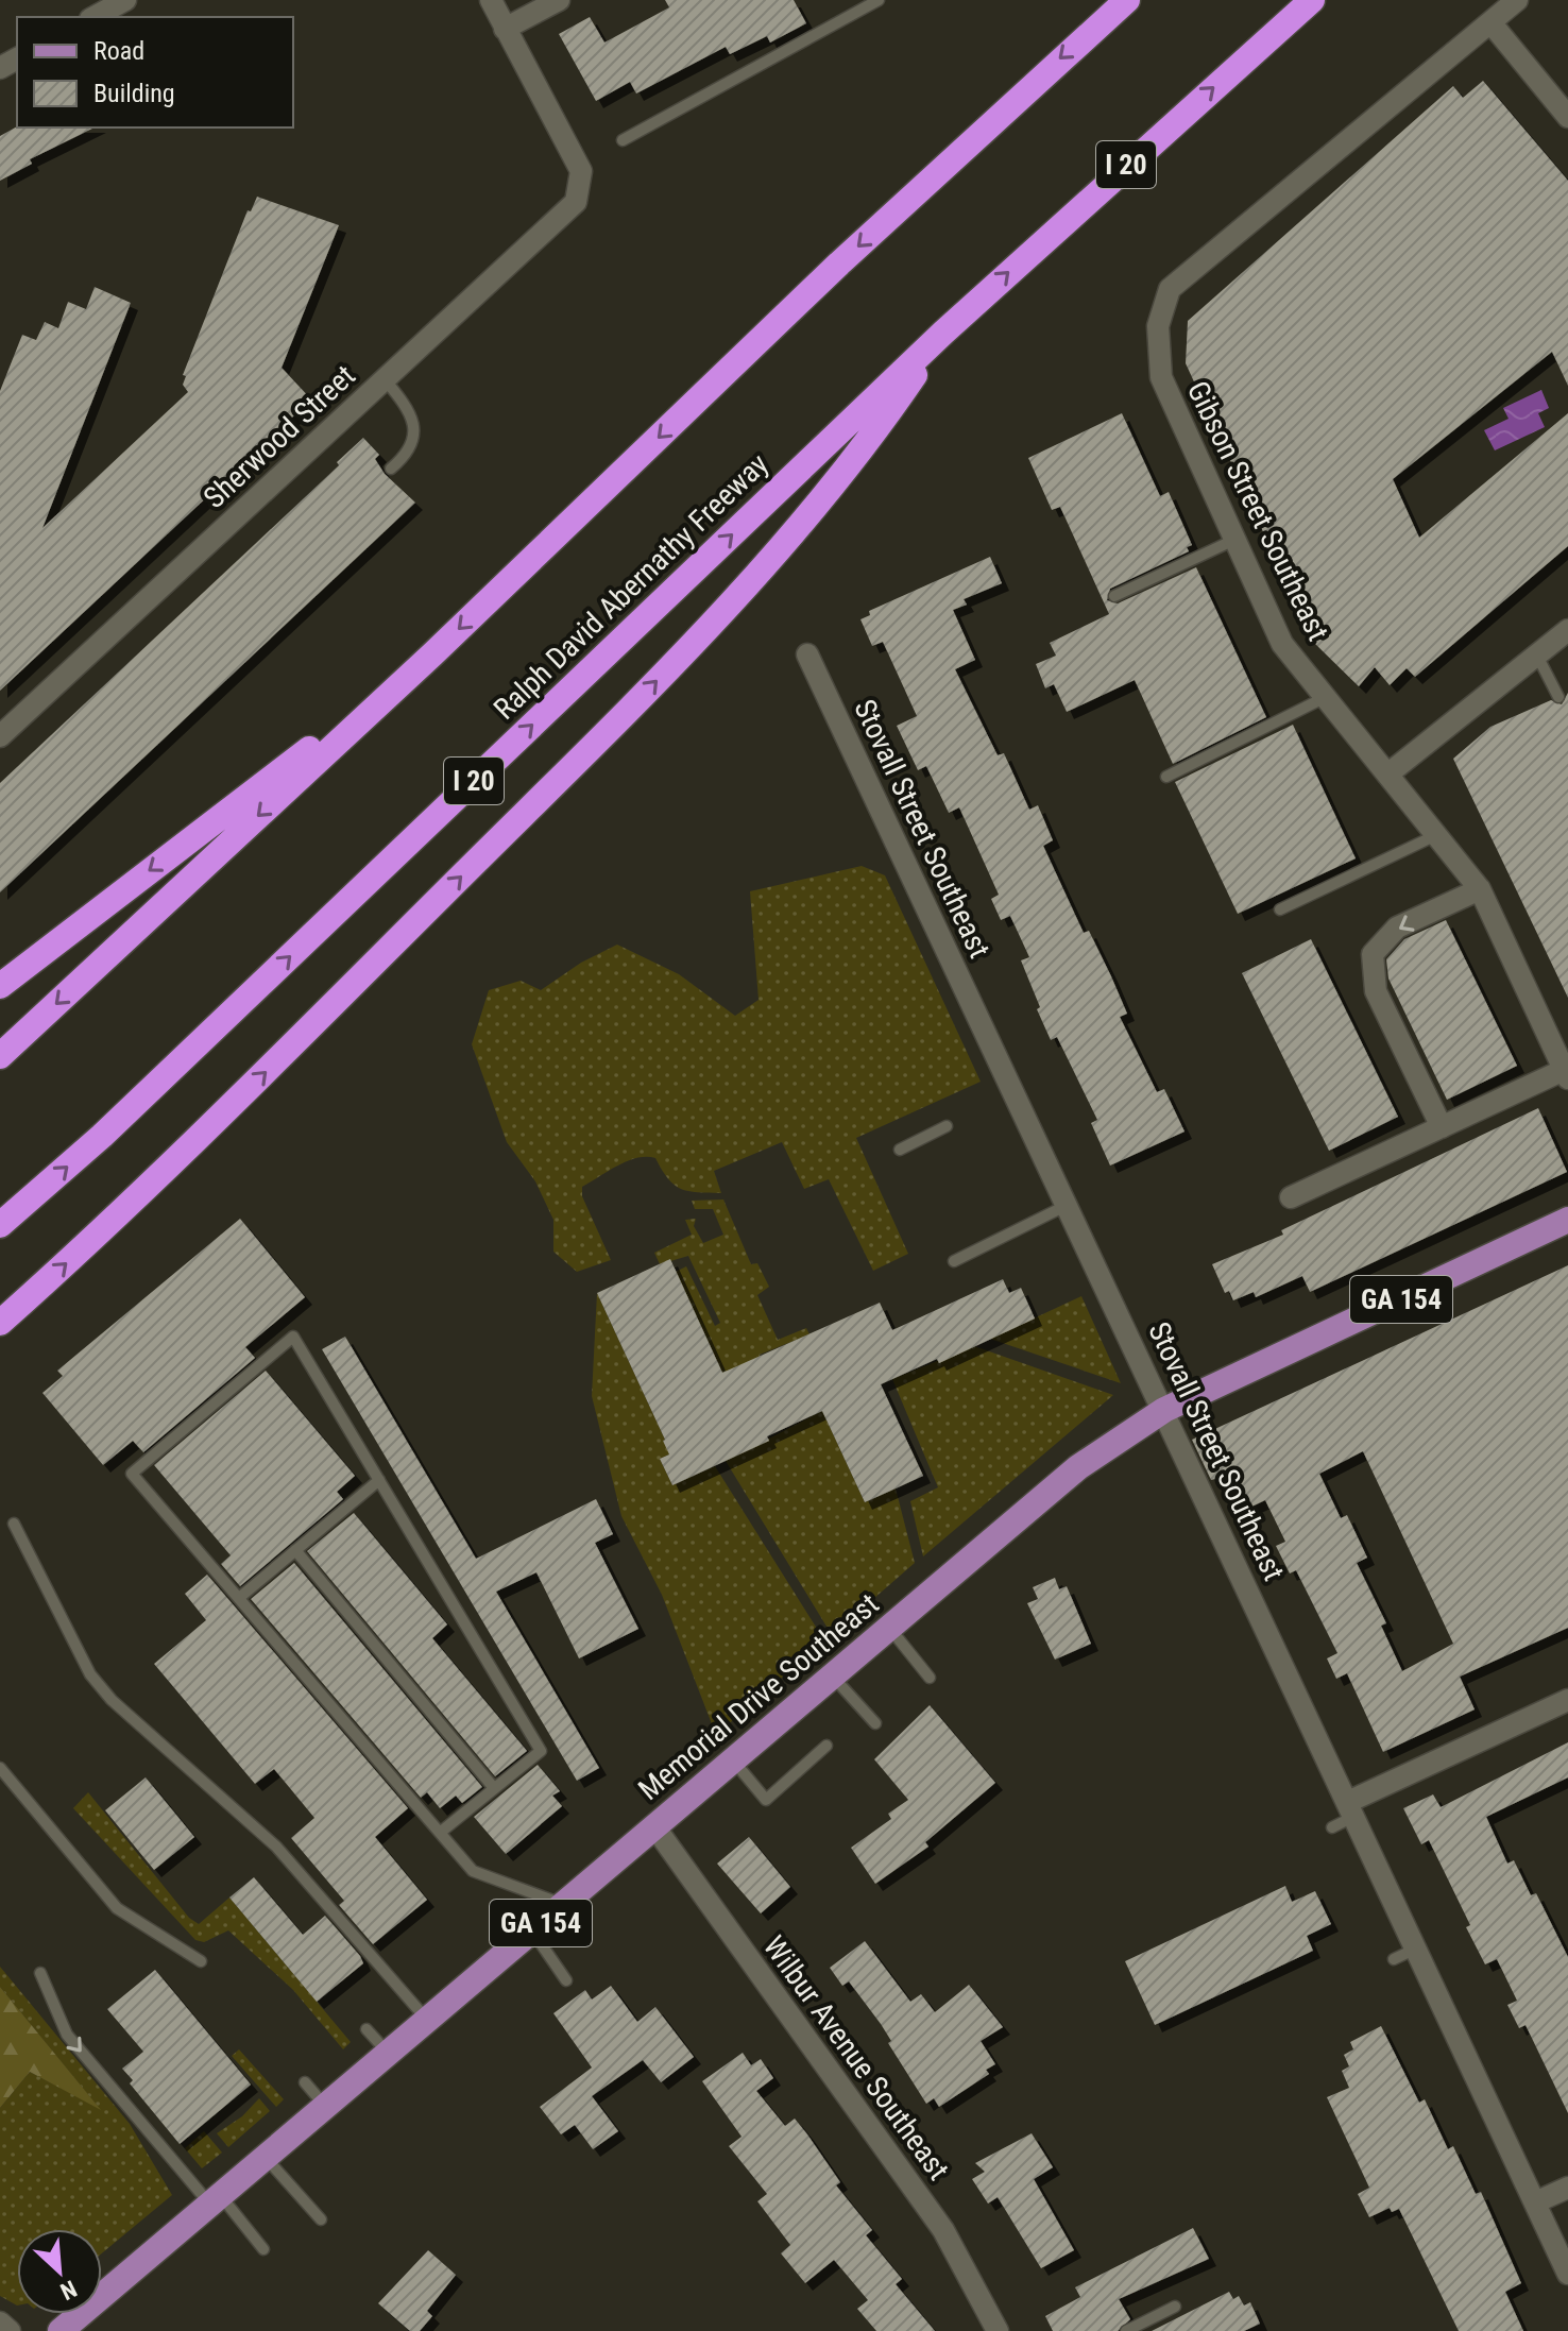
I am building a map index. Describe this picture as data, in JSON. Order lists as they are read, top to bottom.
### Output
{
  "streets": {
    "highway": ["I 20", "Ralph David Abernathy Freeway"],
    "main road": ["GA 154", "Memorial Drive Southeast"],
    "street": [
      "Sherwood Street",
      "Gibson Street Southeast",
      "Stovall Street Southeast",
      "Wilbur Avenue Southeast"
    ]
  },
  "crossings": [
    ["Stovall Street Southeast", "Memorial Drive Southeast"],
    ["Memorial Drive Southeast", "Wilbur Avenue Southeast"]
  ],
  "legend": ["Road", "Building"],
  "north": "bottom right"
}
